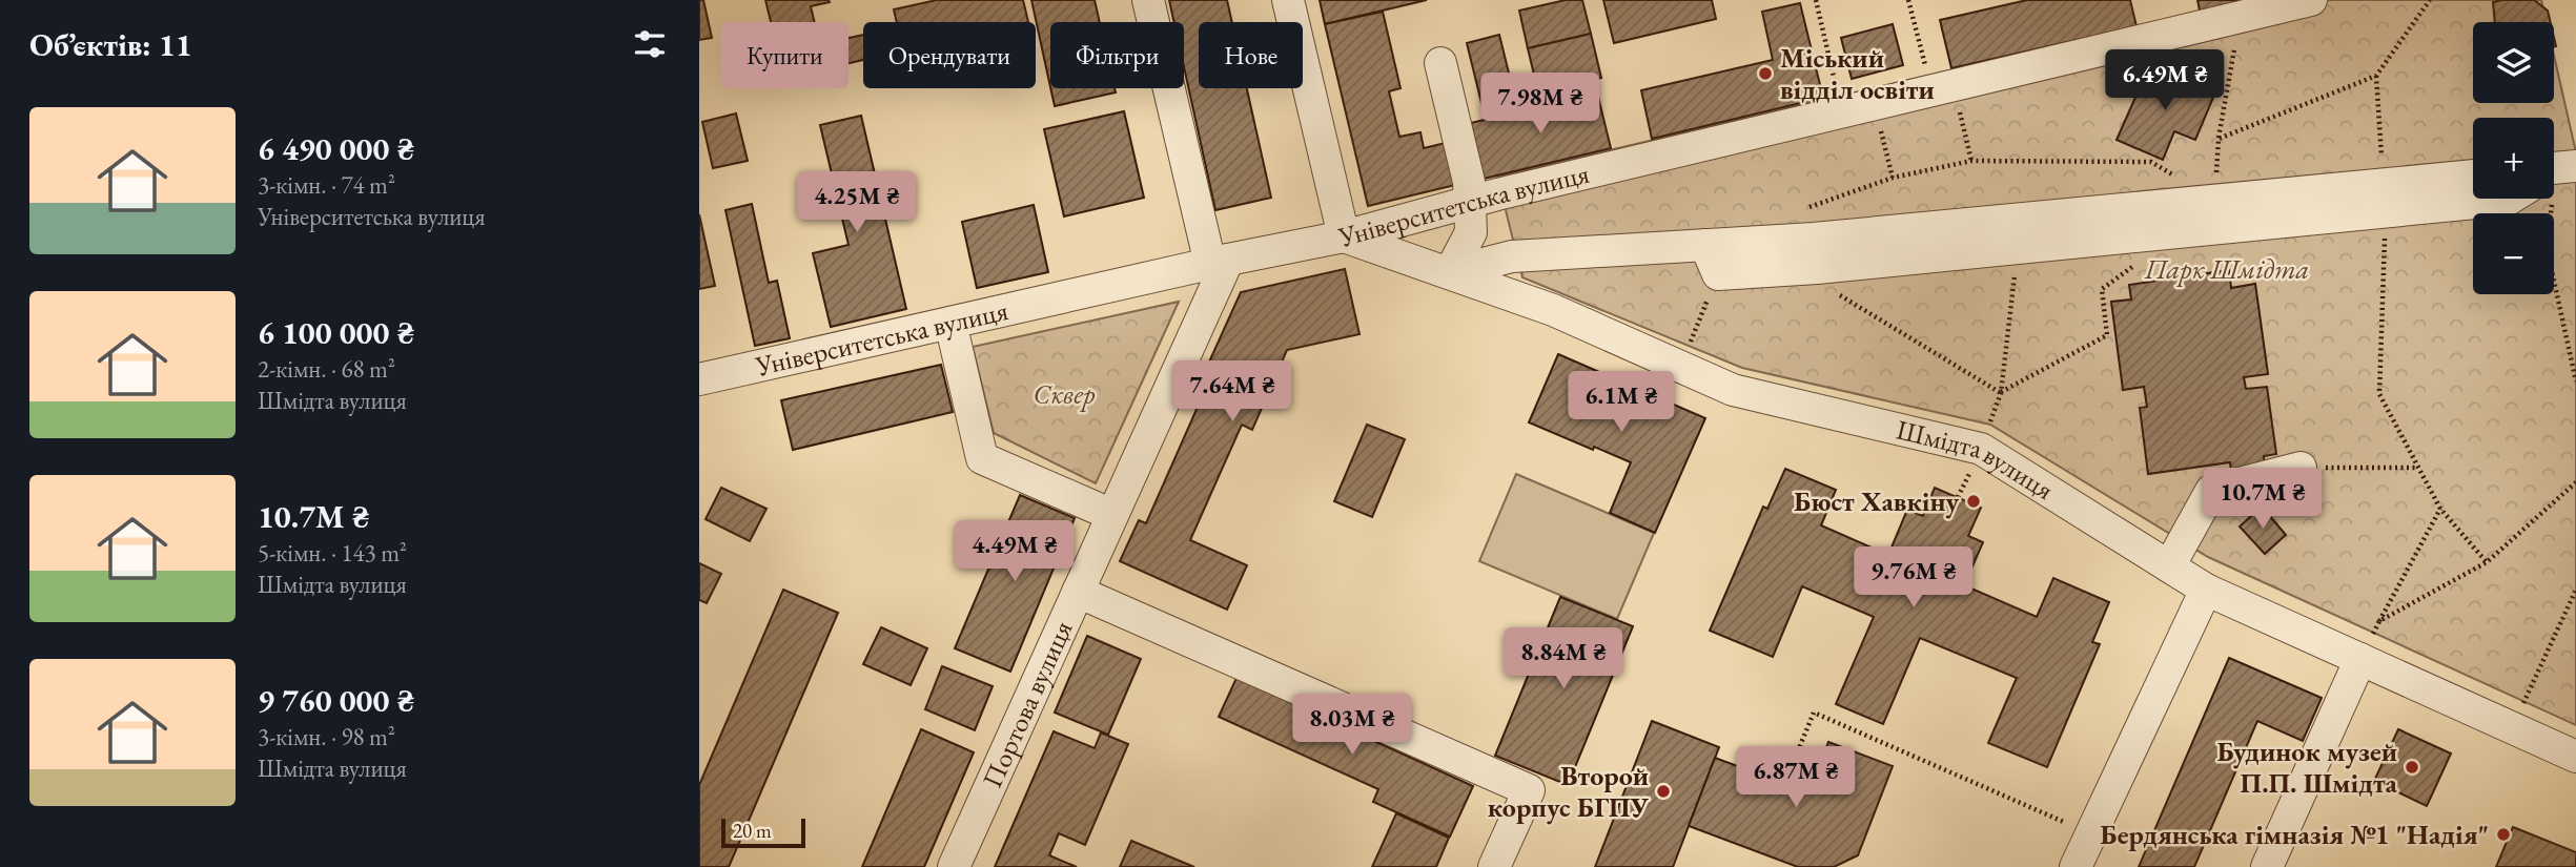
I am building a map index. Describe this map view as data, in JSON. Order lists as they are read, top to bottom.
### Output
{
  "streets": {
    "street": ["Університетська вулиця", "Шмідта вулиця", "Портова вулиця"]
  },
  "crossings": [
    ["Університетська вулиця", "Шмідта вулиця"],
    ["Університетська вулиця", "Портова вулиця"]
  ],
  "parks": ["Парк Шмідта", "Сквер"],
  "places": [
    "Міський відділ освіти",
    "Бюст Хавкіну",
    "Будинок музей П.П. Шмідта",
    "Второй корпус БГПУ",
    "Бердянська гімназія №1 \"Надія\""
  ],
  "scale_bar": "20 m",
  "page": {
    "heading": "Об’єктів: 11",
    "map_buttons": ["+", "−"],
    "chip": [
      "Купити",
      "Орендувати",
      "Фільтри",
      "Нове"
    ],
    "price": [
      "6.49M ₴",
      "7.98M ₴",
      "4.25M ₴",
      "7.64M ₴",
      "6.1M ₴",
      "10.7M ₴",
      "4.49M ₴",
      "9.76M ₴",
      "8.84M ₴",
      "8.03M ₴",
      "6.87M ₴"
    ],
    "list": [
      {
        "name": "6 490 000 ₴",
        "note": "3-кімн. · 74 m² · Університетська вулиця"
      },
      {
        "name": "6 100 000 ₴",
        "note": "2-кімн. · 68 m² · Шмідта вулиця"
      },
      {
        "name": "10.7M ₴",
        "note": "5-кімн. · 143 m² · Шмідта вулиця"
      },
      {
        "name": "9 760 000 ₴",
        "note": "3-кімн. · 98 m² · Шмідта вулиця"
      }
    ],
    "scale": "20 m"
  }
}
